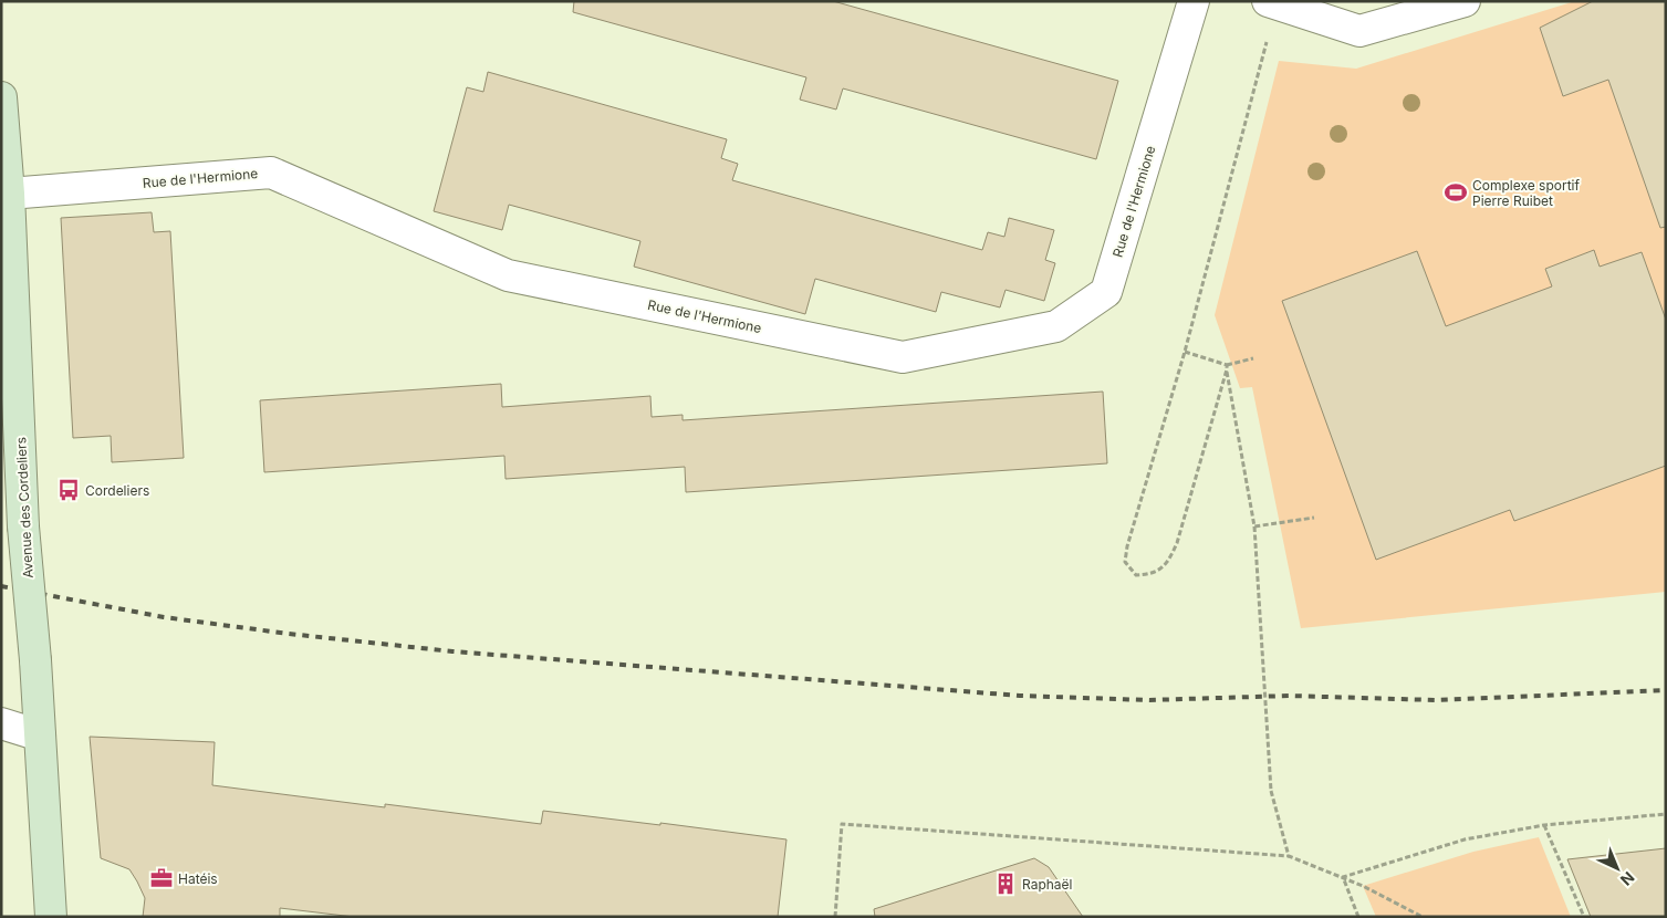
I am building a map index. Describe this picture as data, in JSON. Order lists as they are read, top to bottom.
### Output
{
  "streets": {
    "street": ["Rue de l'Hermione", "Avenue des Cordeliers"]
  },
  "crossings": [
    ["Rue de l'Hermione", "Avenue des Cordeliers"]
  ],
  "places": {
    "sports": ["Complexe sportif Pierre Ruibet"],
    "bus stop": ["Cordeliers"],
    "office": ["Hatéis"],
    "building": ["Raphaël"]
  },
  "north": "bottom right"
}
